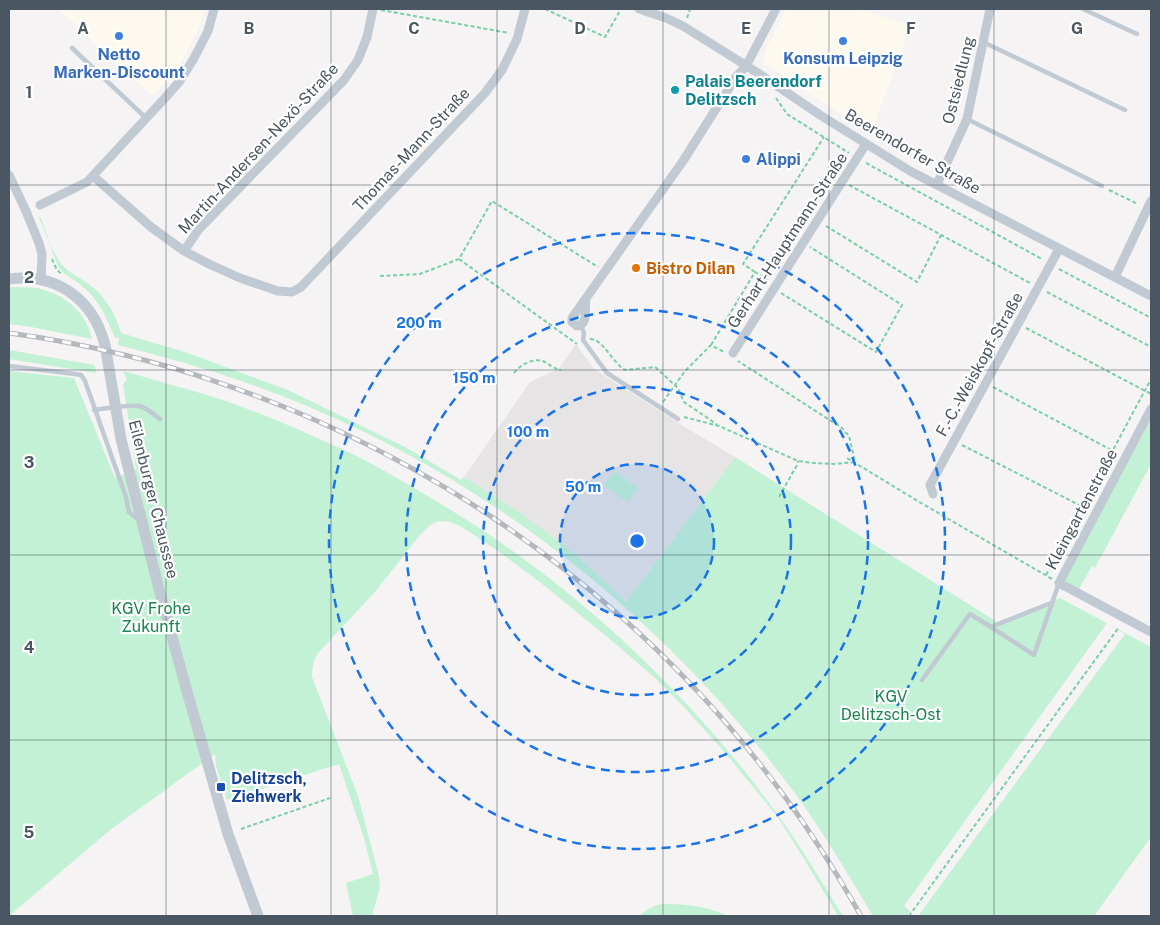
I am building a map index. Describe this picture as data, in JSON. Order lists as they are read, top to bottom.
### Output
{
  "streets": {
    "street": [
      "Ostsiedlung",
      "Martin-Andersen-Nexö-Straße",
      "Thomas-Mann-Straße",
      "Beerendorfer Straße",
      "Gerhart-Hauptmann-Straße",
      "F.-C.-Weiskopf-Straße",
      "Eilenburger Chaussee",
      "Kleingartenstraße"
    ]
  },
  "crossings": [
    ["Ostsiedlung", "Beerendorfer Straße"],
    ["Martin-Andersen-Nexö-Straße", "Thomas-Mann-Straße"],
    ["Beerendorfer Straße", "Gerhart-Hauptmann-Straße"],
    ["Beerendorfer Straße", "F.-C.-Weiskopf-Straße"]
  ],
  "parks": ["KGV Frohe Zukunft", "KGV Delitzsch-Ost"],
  "places": {
    "other": [
      "Netto Marken-Discount",
      "Konsum Leipzig",
      "Palais Beerendorf Delitzsch",
      "Alippi",
      "Bistro Dilan"
    ],
    "transit": ["Delitzsch, Ziehwerk"]
  },
  "grid": {
    "columns": [
      "A",
      "B",
      "C",
      "D",
      "E",
      "F",
      "G"
    ],
    "rows": [
      "1",
      "2",
      "3",
      "4",
      "5"
    ]
  },
  "rings": [
    "200 m",
    "150 m",
    "100 m",
    "50 m"
  ]
}
